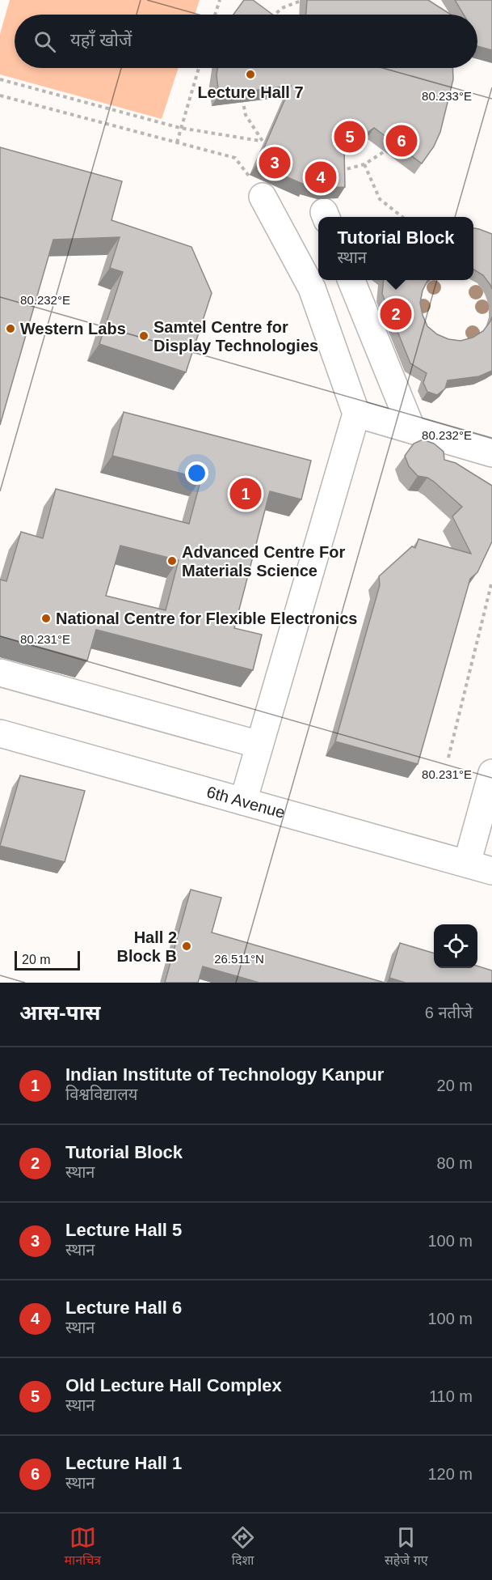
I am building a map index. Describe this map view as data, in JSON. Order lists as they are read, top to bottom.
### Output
{
  "streets": {
    "street": ["6th Avenue"]
  },
  "places": [
    "Lecture Hall 7",
    "Western Labs",
    "Samtel Centre for Display Technologies",
    "Advanced Centre For Materials Science",
    "National Centre for Flexible Electronics",
    "Hall 2 Block B"
  ],
  "scale_bar": "20 m",
  "page": {
    "search": "यहाँ खोजें",
    "pins": [
      "5",
      "6",
      "3",
      "4",
      "2",
      "1"
    ],
    "popup": ["Tutorial Block", "स्थान"],
    "scale": "20 m",
    "heading": ["आस-पास", "6 नतीजे"],
    "list": [
      {
        "mark": "1",
        "name": "Indian Institute of Technology Kanpur",
        "note": "विश्वविद्यालय",
        "value": "20 m"
      },
      {
        "mark": "2",
        "name": "Tutorial Block",
        "note": "स्थान",
        "value": "80 m"
      },
      {
        "mark": "3",
        "name": "Lecture Hall 5",
        "note": "स्थान",
        "value": "100 m"
      },
      {
        "mark": "4",
        "name": "Lecture Hall 6",
        "note": "स्थान",
        "value": "100 m"
      },
      {
        "mark": "5",
        "name": "Old Lecture Hall Complex",
        "note": "स्थान",
        "value": "110 m"
      },
      {
        "mark": "6",
        "name": "Lecture Hall 1",
        "note": "स्थान",
        "value": "120 m"
      }
    ],
    "nav": ["मानचित्र", "दिशा", "सहेजे गए"]
  },
  "coordinates": [
    "80.233°E",
    "80.232°E",
    "80.231°E",
    "26.511°N"
  ]
}
